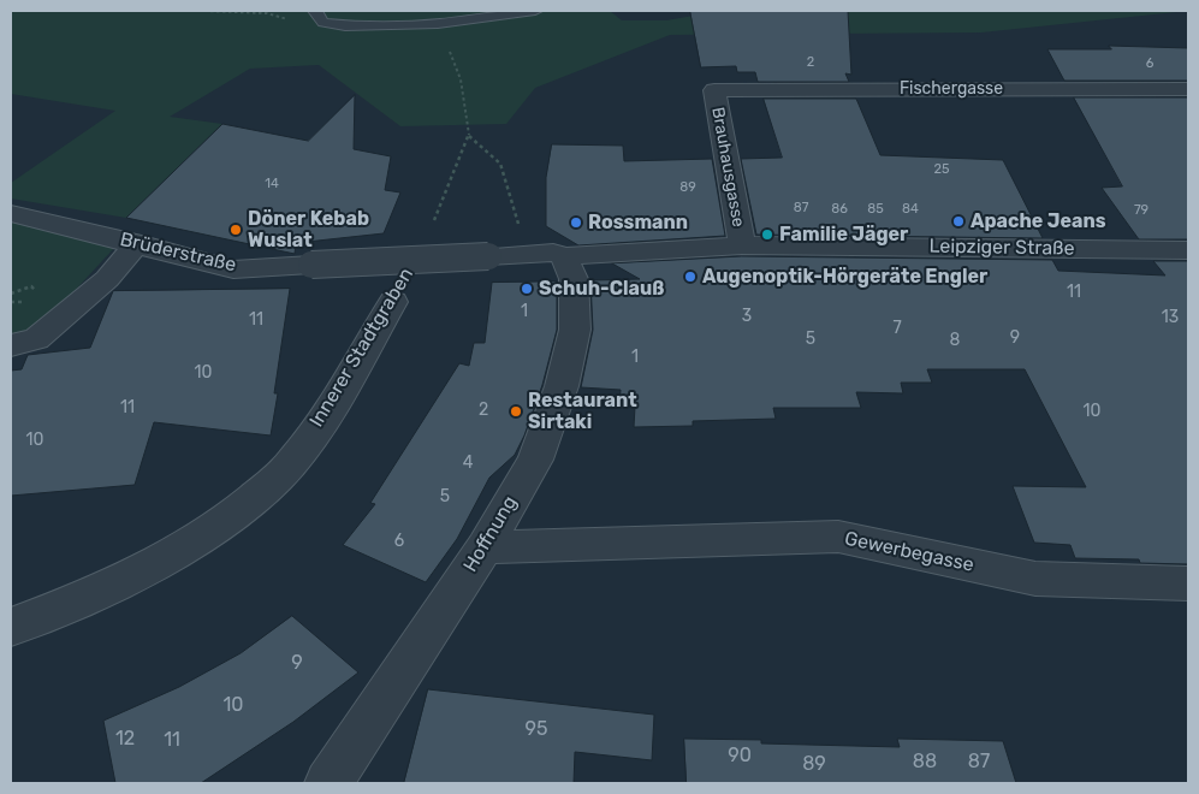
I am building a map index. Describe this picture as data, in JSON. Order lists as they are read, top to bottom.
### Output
{
  "streets": {
    "street": [
      "Fischergasse",
      "Brauhausgasse",
      "Leipziger Straße",
      "Brüderstraße",
      "Innerer Stadtgraben",
      "Hoffnung",
      "Gewerbegasse"
    ]
  },
  "crossings": [
    ["Fischergasse", "Brauhausgasse"],
    ["Brauhausgasse", "Leipziger Straße"],
    ["Leipziger Straße", "Brüderstraße"],
    ["Leipziger Straße", "Hoffnung"],
    ["Brüderstraße", "Hoffnung"],
    ["Hoffnung", "Gewerbegasse"]
  ],
  "places": [
    "Apache Jeans",
    "Rossmann",
    "Döner Kebab Wuslat",
    "Familie Jäger",
    "Augenoptik-Hörgeräte Engler",
    "Schuh-Clauß",
    "Restaurant Sirtaki"
  ],
  "house_numbers": [
    "2",
    "6",
    "25",
    "14",
    "89",
    "87",
    "86",
    "85",
    "84",
    "79",
    "11",
    "1",
    "3",
    "13",
    "11",
    "7",
    "9",
    "5",
    "8",
    "1",
    "10",
    "11",
    "2",
    "10",
    "10",
    "4",
    "5",
    "6",
    "9",
    "10",
    "95",
    "12",
    "11",
    "90",
    "88",
    "87",
    "89"
  ]
}
